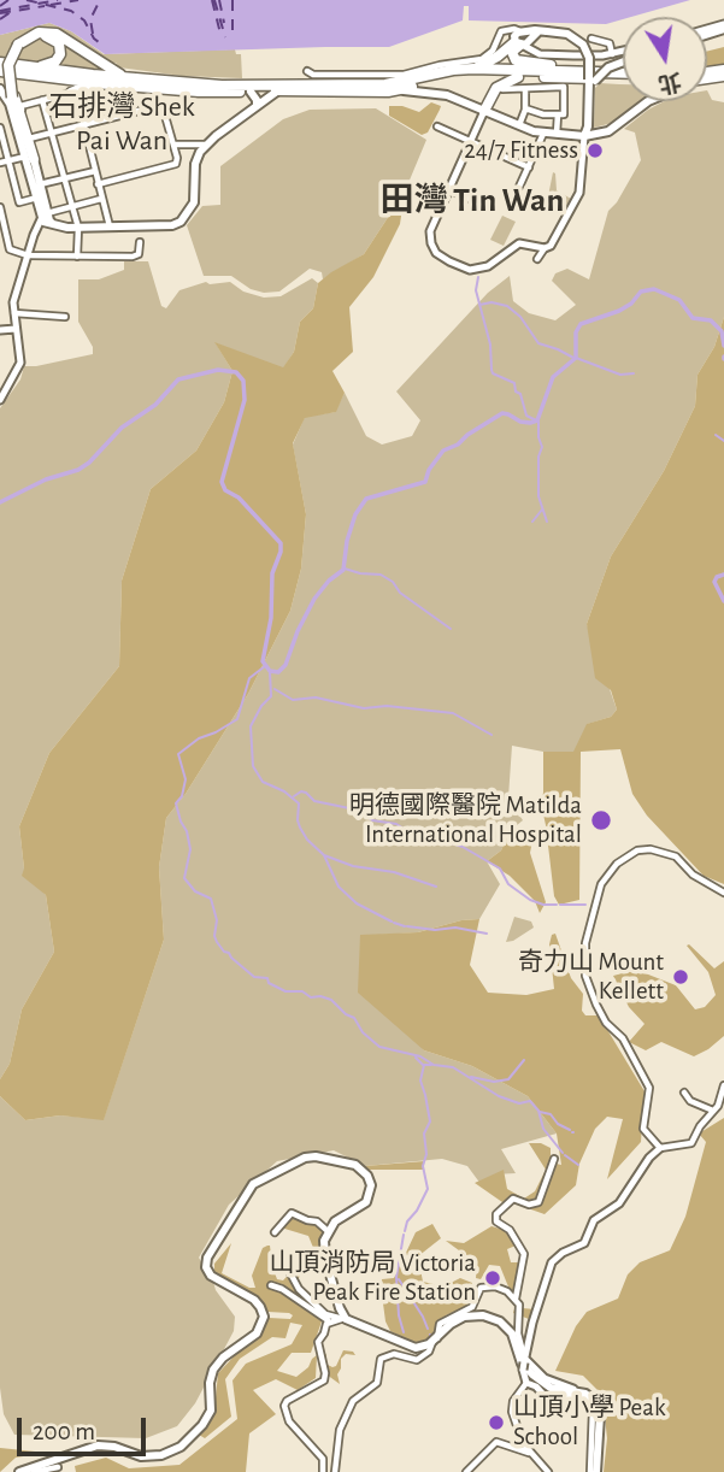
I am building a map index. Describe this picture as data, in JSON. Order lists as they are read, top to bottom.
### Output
{
  "districts": ["石排灣 Shek Pai Wan", "田灣 Tin Wan"],
  "places": [
    "24/7 Fitness",
    "明德國際醫院 Matilda International Hospital",
    "奇力山 Mount Kellett",
    "山頂消防局 Victoria Peak Fire Station",
    "山頂小學 Peak School"
  ],
  "scale_bar": "200 m",
  "north": "bottom"
}
